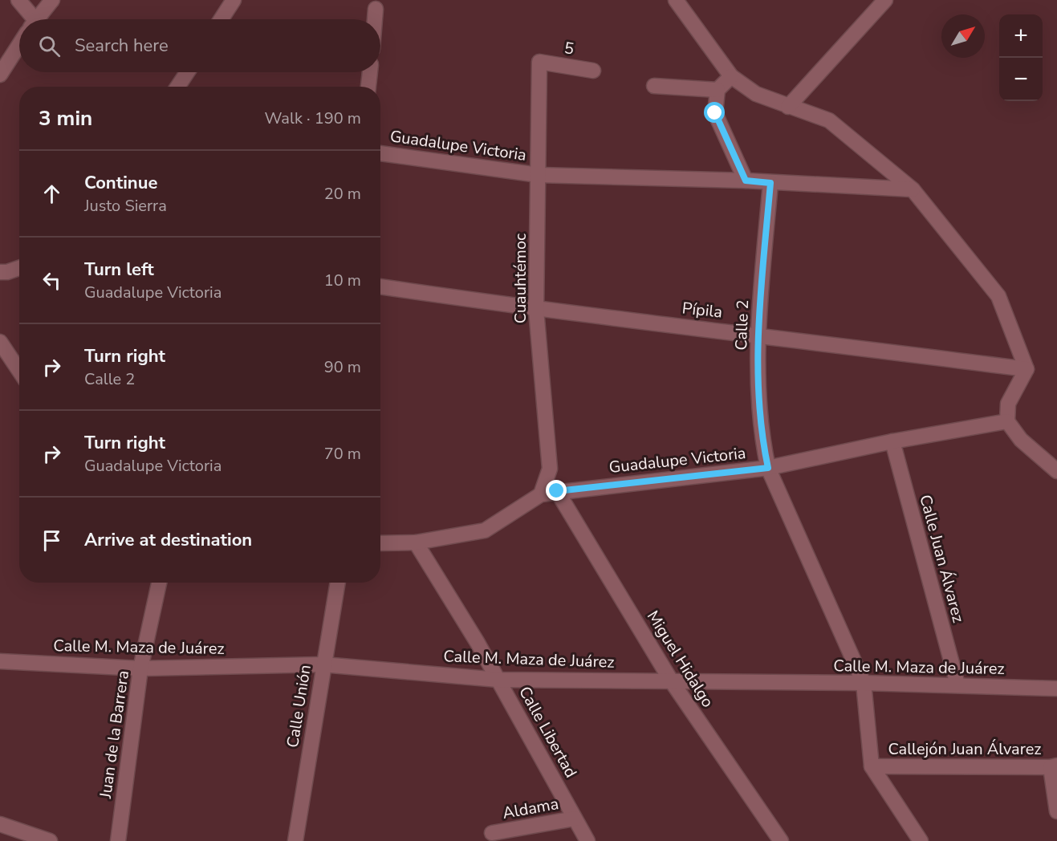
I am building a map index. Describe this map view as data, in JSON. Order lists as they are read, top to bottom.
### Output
{
  "streets": {
    "street": [
      "5",
      "Guadalupe Victoria",
      "Cuauhtémoc",
      "Pípila",
      "Calle 2",
      "Calle Juan Álvarez",
      "Calle M. Maza de Juárez",
      "Miguel Hidalgo",
      "Calle Unión",
      "Calle Libertad",
      "Juan de la Barrera",
      "Callejón Juan Álvarez",
      "Aldama"
    ]
  },
  "crossings": [
    ["5", "Cuauhtémoc"],
    ["Guadalupe Victoria", "Cuauhtémoc"],
    ["Guadalupe Victoria", "Calle 2"],
    ["Guadalupe Victoria", "Calle Juan Álvarez"],
    ["Guadalupe Victoria", "Miguel Hidalgo"],
    ["Guadalupe Victoria", "Calle Libertad"],
    ["Cuauhtémoc", "Pípila"],
    ["Pípila", "Calle 2"],
    ["Calle 2", "Calle M. Maza de Juárez"],
    ["Calle 2", "Callejón Juan Álvarez"],
    ["Calle Juan Álvarez", "Calle M. Maza de Juárez"],
    ["Calle M. Maza de Juárez", "Miguel Hidalgo"],
    ["Calle M. Maza de Juárez", "Calle Unión"],
    ["Calle M. Maza de Juárez", "Calle Libertad"],
    ["Calle M. Maza de Juárez", "Juan de la Barrera"],
    ["Calle Libertad", "Aldama"]
  ],
  "north": "top right",
  "page": {
    "map_buttons": ["+", "−"],
    "search": "Search here",
    "heading": ["3 min", "Walk · 190 m"],
    "list": [
      ["Continue", "Justo Sierra", "20 m"],
      ["Turn left", "Guadalupe Victoria", "10 m"],
      ["Turn right", "Calle 2", "90 m"],
      ["Turn right", "Guadalupe Victoria", "70 m"],
      "Arrive at destination"
    ]
  }
}
